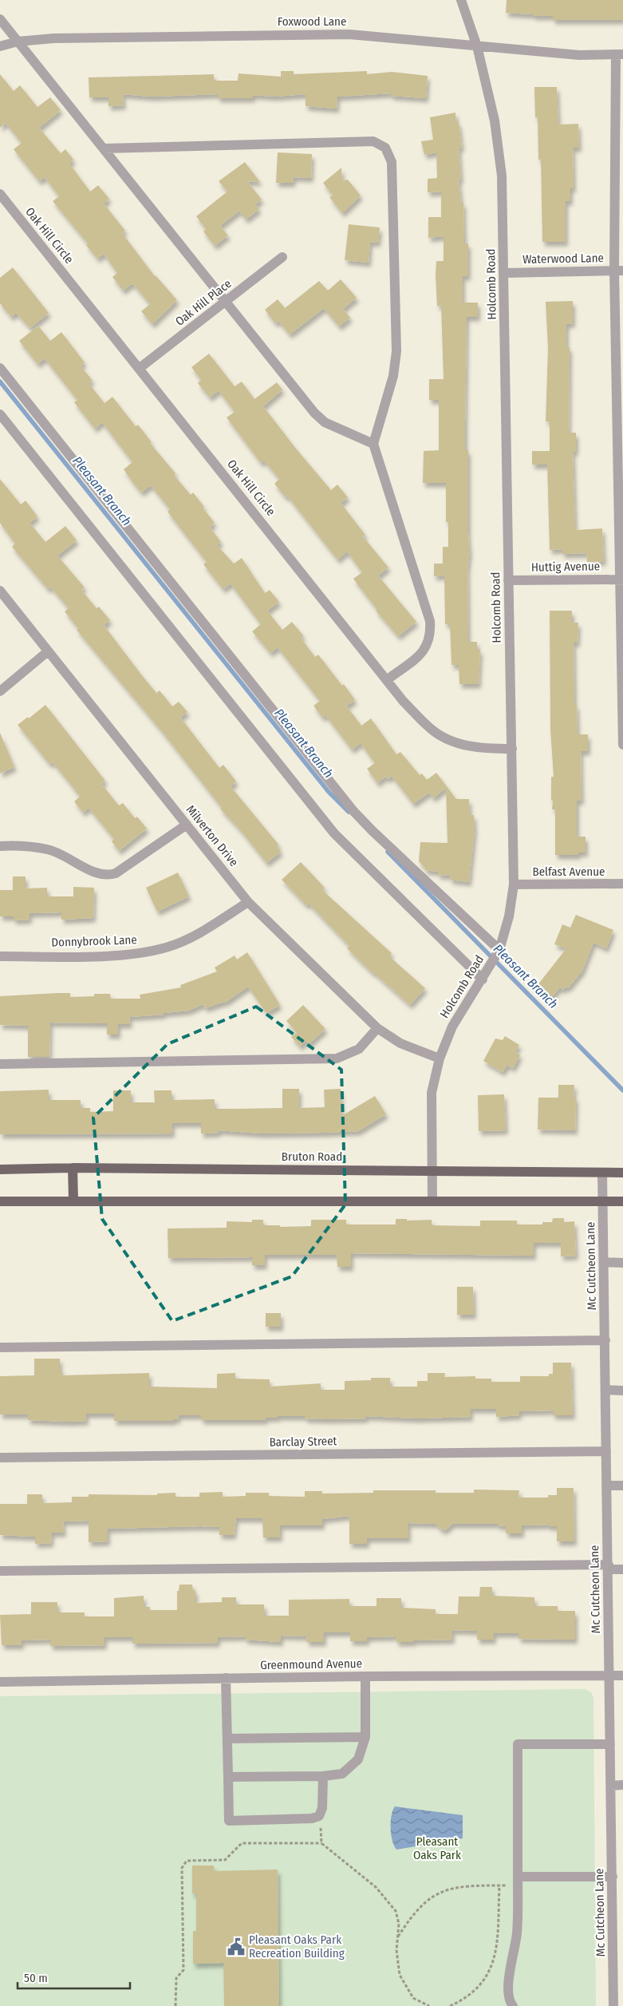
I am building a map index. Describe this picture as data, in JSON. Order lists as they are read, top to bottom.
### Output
{
  "streets": {
    "main road": ["Bruton Road"],
    "street": [
      "Foxwood Lane",
      "Oak Hill Circle",
      "Waterwood Lane",
      "Holcomb Road",
      "Oak Hill Place",
      "Huttig Avenue",
      "Milverton Drive",
      "Belfast Avenue",
      "Donnybrook Lane",
      "Mc Cutcheon Lane",
      "Barclay Street",
      "Greenmound Avenue"
    ]
  },
  "crossings": [
    ["Foxwood Lane", "Holcomb Road"],
    ["Oak Hill Circle", "Holcomb Road"],
    ["Oak Hill Circle", "Oak Hill Place"],
    ["Waterwood Lane", "Holcomb Road"],
    ["Holcomb Road", "Huttig Avenue"],
    ["Holcomb Road", "Milverton Drive"],
    ["Holcomb Road", "Belfast Avenue"],
    ["Holcomb Road", "Bruton Road"],
    ["Milverton Drive", "Donnybrook Lane"],
    ["Bruton Road", "Mc Cutcheon Lane"],
    ["Mc Cutcheon Lane", "Barclay Street"],
    ["Mc Cutcheon Lane", "Greenmound Avenue"]
  ],
  "water": ["Pleasant Branch"],
  "parks": ["Pleasant Oaks Park"],
  "places": {
    "public building": ["Pleasant Oaks Park Recreation Building"]
  },
  "scale_bar": "50 m"
}
